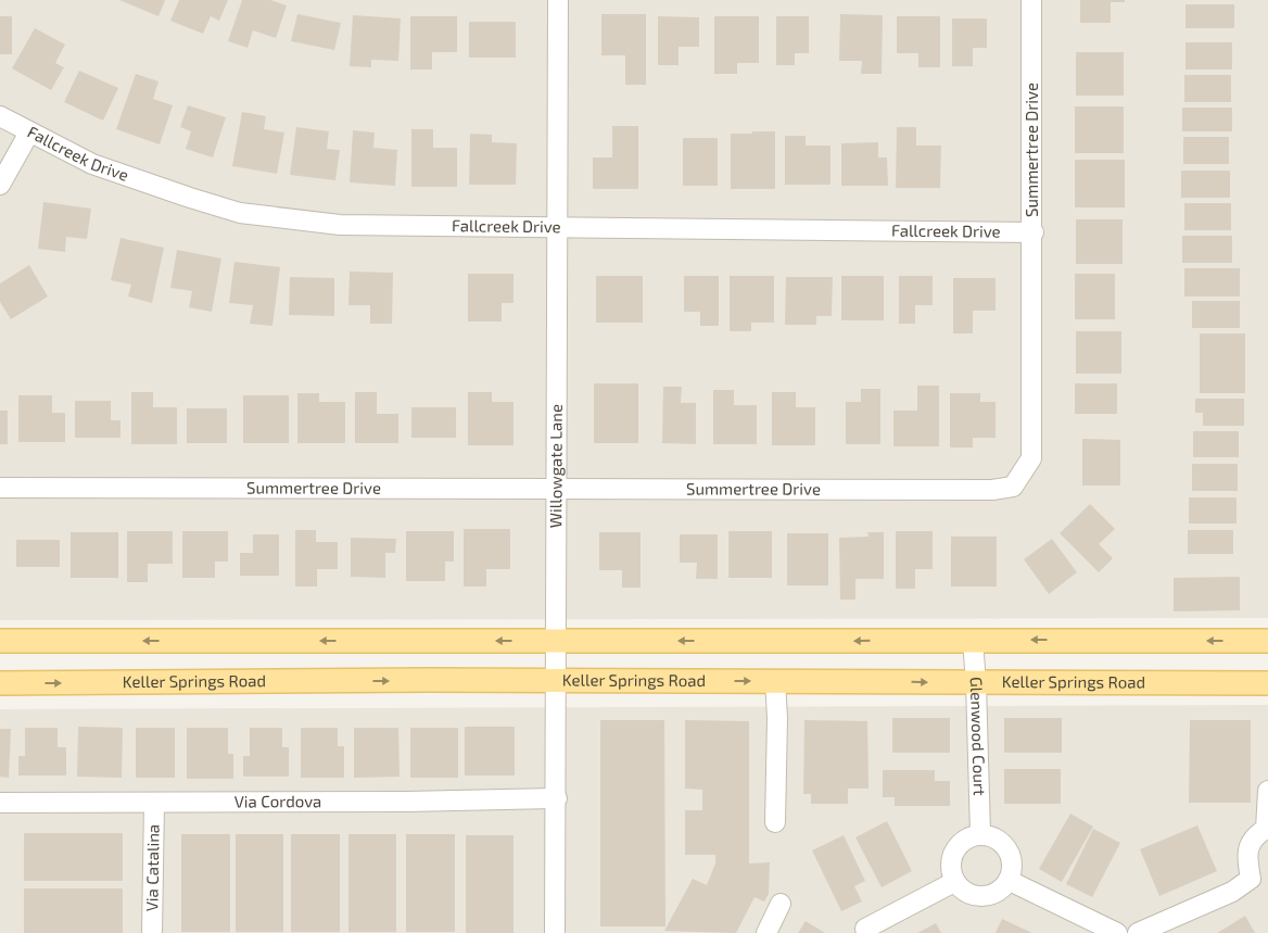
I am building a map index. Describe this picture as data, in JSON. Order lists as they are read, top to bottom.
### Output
{
  "streets": {
    "main road": ["Keller Springs Road"],
    "street": [
      "Summertree Drive",
      "Fallcreek Drive",
      "Willowgate Lane",
      "Glenwood Court",
      "Via Cordova",
      "Via Catalina"
    ]
  },
  "crossings": [
    ["Summertree Drive", "Fallcreek Drive"],
    ["Summertree Drive", "Willowgate Lane"],
    ["Fallcreek Drive", "Willowgate Lane"],
    ["Willowgate Lane", "Keller Springs Road"],
    ["Willowgate Lane", "Via Cordova"],
    ["Keller Springs Road", "Glenwood Court"],
    ["Via Cordova", "Via Catalina"]
  ]
}
